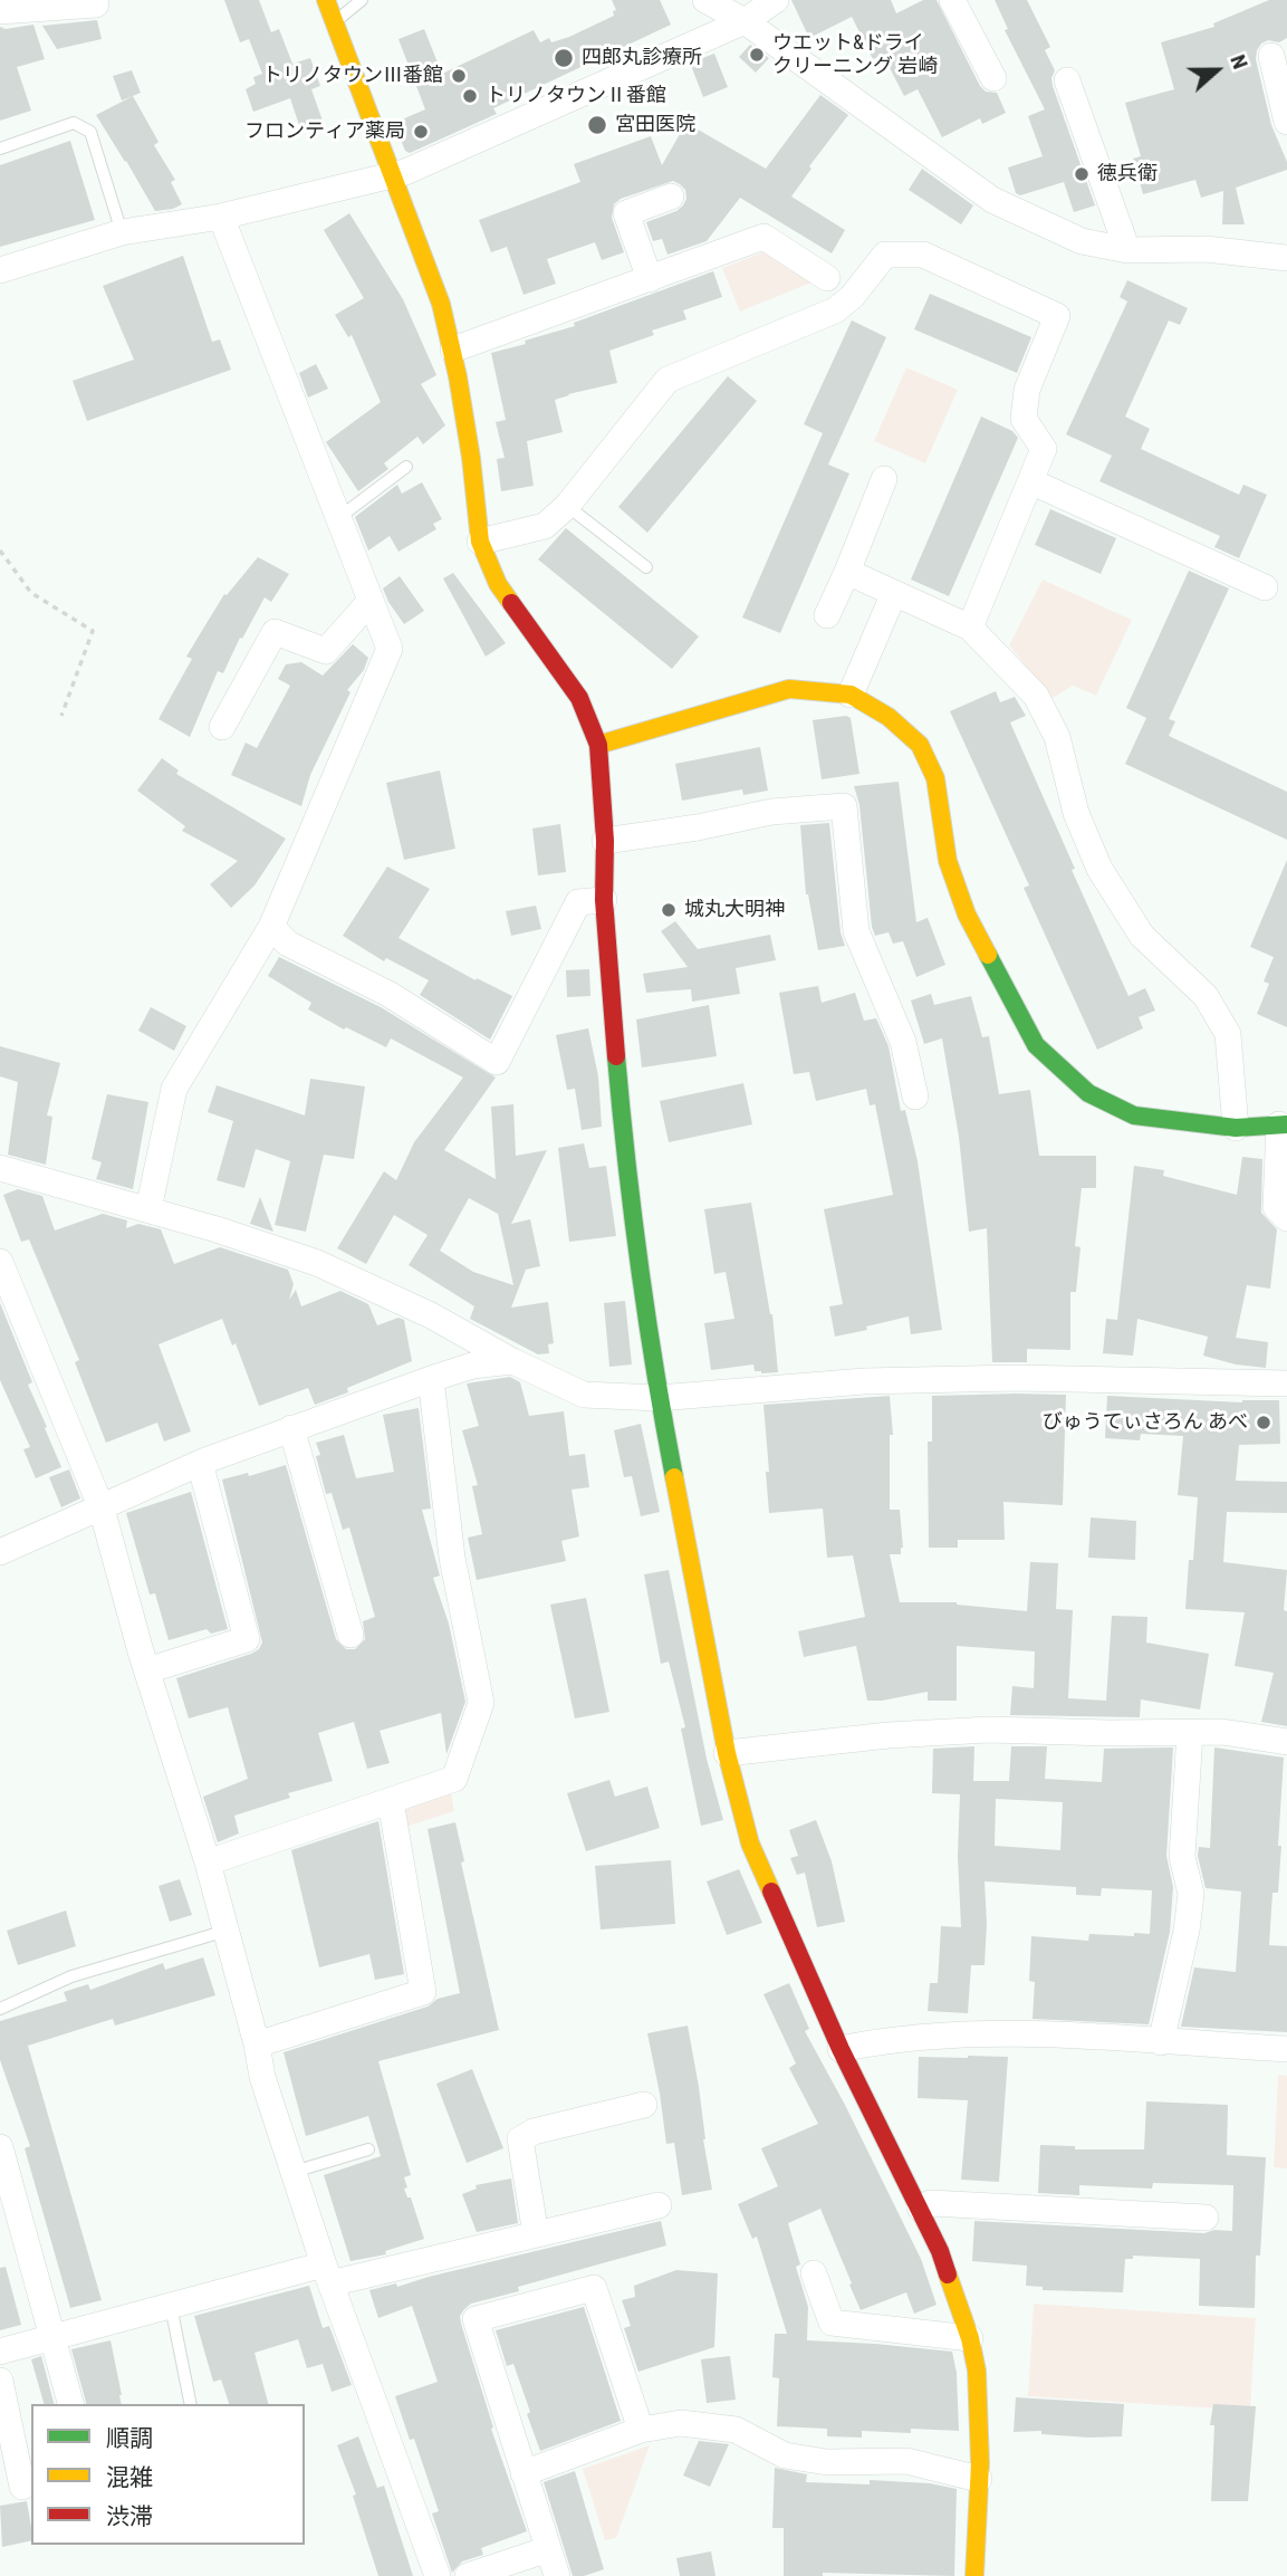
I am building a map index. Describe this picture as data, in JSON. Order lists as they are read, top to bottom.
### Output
{
  "places": [
    "ウエット&ドライ クリーニング 岩崎",
    "四郎丸診療所",
    "トリノタウンⅢ番館",
    "トリノタウンⅡ番館",
    "宮田医院",
    "フロンティア薬局",
    "徳兵衛",
    "城丸大明神",
    "びゅうてぃさろん あべ"
  ],
  "legend": ["順調", "混雑", "渋滞"],
  "north": "right"
}
